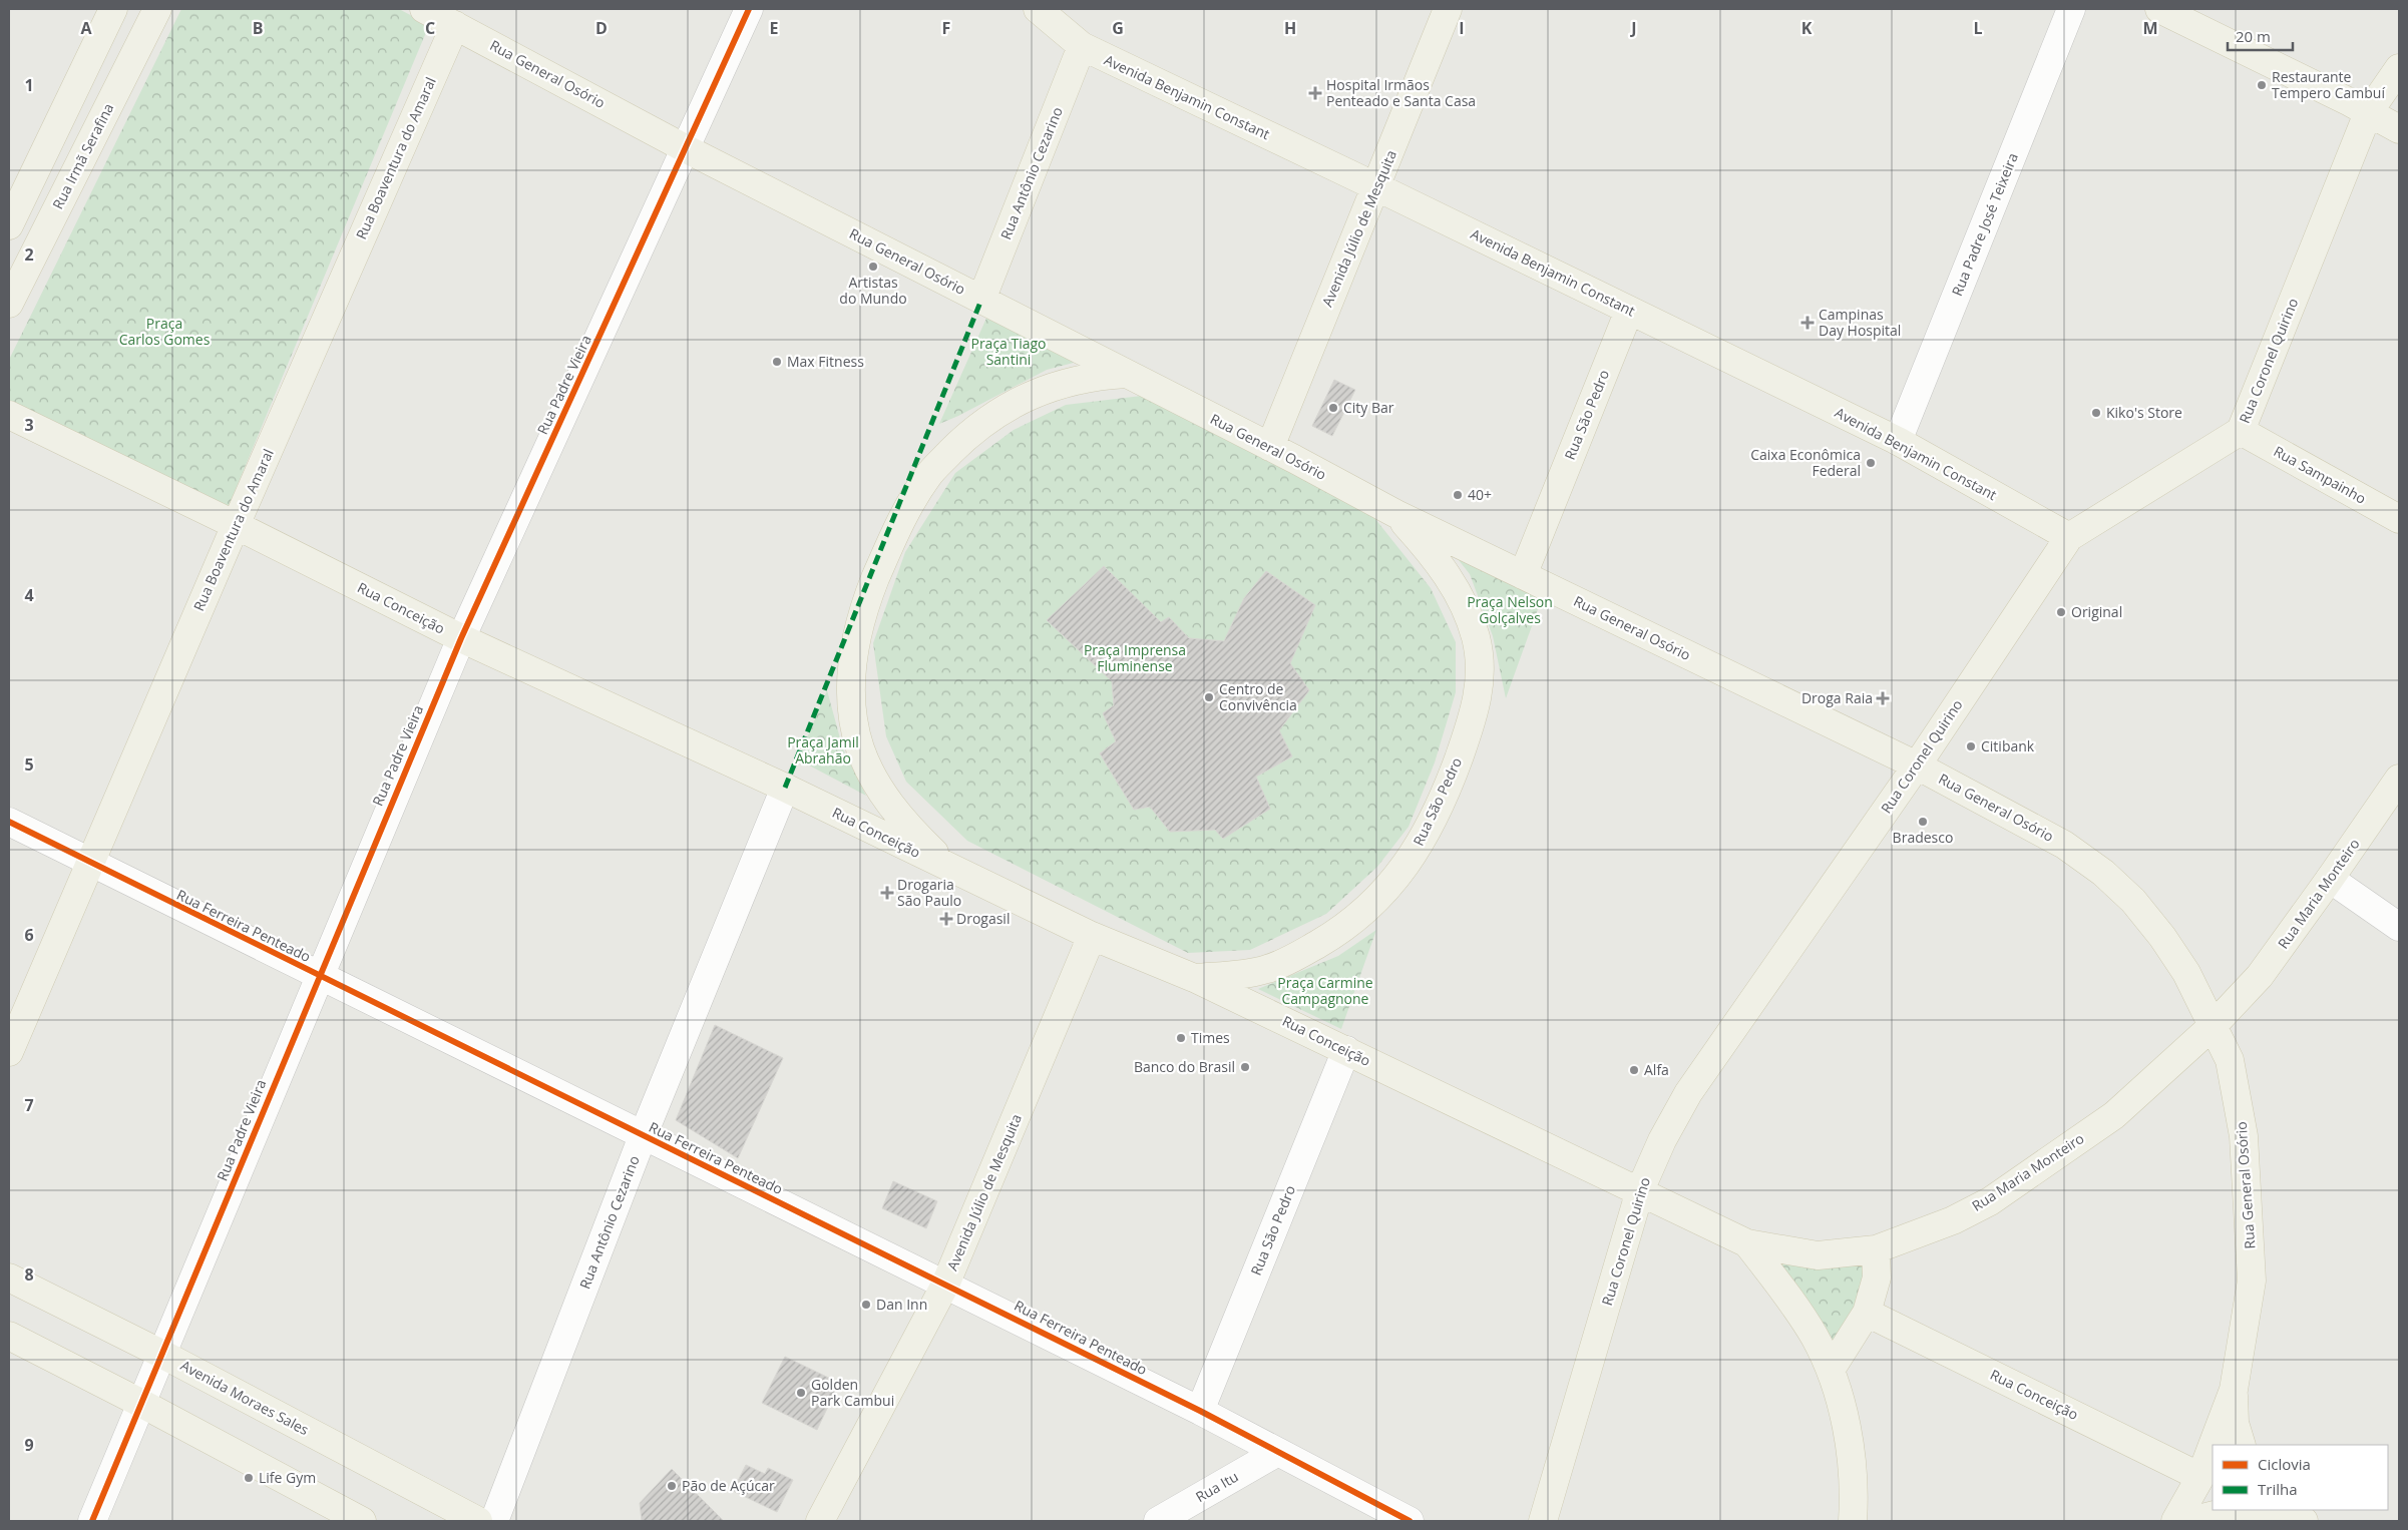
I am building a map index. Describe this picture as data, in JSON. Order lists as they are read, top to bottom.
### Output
{
  "streets": {
    "main road": [
      "Rua General Osório",
      "Avenida Benjamin Constant",
      "Rua Irmã Serafina",
      "Rua Boaventura do Amaral",
      "Rua Antônio Cezarino",
      "Avenida Júlio de Mesquita",
      "Rua Coronel Quirino",
      "Rua São Pedro",
      "Rua Sampainho",
      "Rua Conceição",
      "Rua Maria Monteiro",
      "Avenida Moraes Sales"
    ],
    "street": [
      "Rua Padre José Teixeira",
      "Rua Padre Vieira",
      "Rua Ferreira Penteado",
      "Rua Itu"
    ]
  },
  "crossings": [
    ["Rua General Osório", "Rua Boaventura do Amaral"],
    ["Rua General Osório", "Rua Antônio Cezarino"],
    ["Rua General Osório", "Avenida Júlio de Mesquita"],
    ["Rua General Osório", "Rua Coronel Quirino"],
    ["Rua General Osório", "Rua Padre Vieira"],
    ["Rua General Osório", "Rua São Pedro"],
    ["Rua General Osório", "Rua Conceição"],
    ["Rua General Osório", "Rua Maria Monteiro"],
    ["Avenida Benjamin Constant", "Rua Antônio Cezarino"],
    ["Avenida Benjamin Constant", "Rua Padre José Teixeira"],
    ["Avenida Benjamin Constant", "Avenida Júlio de Mesquita"],
    ["Avenida Benjamin Constant", "Rua Coronel Quirino"],
    ["Avenida Benjamin Constant", "Rua São Pedro"],
    ["Rua Boaventura do Amaral", "Rua Conceição"],
    ["Rua Boaventura do Amaral", "Rua Ferreira Penteado"],
    ["Rua Antônio Cezarino", "Rua Conceição"],
    ["Rua Antônio Cezarino", "Rua Ferreira Penteado"],
    ["Avenida Júlio de Mesquita", "Rua Conceição"],
    ["Avenida Júlio de Mesquita", "Rua Ferreira Penteado"],
    ["Rua Coronel Quirino", "Rua Sampainho"],
    ["Rua Coronel Quirino", "Rua Conceição"],
    ["Rua Padre Vieira", "Rua Conceição"],
    ["Rua Padre Vieira", "Rua Ferreira Penteado"],
    ["Rua Padre Vieira", "Avenida Moraes Sales"],
    ["Rua São Pedro", "Rua Conceição"],
    ["Rua São Pedro", "Rua Ferreira Penteado"],
    ["Rua Conceição", "Rua Maria Monteiro"],
    ["Rua Ferreira Penteado", "Rua Itu"]
  ],
  "parks": [
    "Praça Carlos Gomes",
    "Praça Tiago Santini",
    "Praça Nelson Golçalves",
    "Praça Imprensa Fluminense",
    "Praça Jamil Abrahão",
    "Praça Carmine Campagnone"
  ],
  "places": {
    "other": [
      "Restaurante Tempero Cambuí",
      "Artistas do Mundo",
      "Max Fitness",
      "City Bar",
      "Kiko's Store",
      "Caixa Econômica Federal",
      "40+",
      "Original",
      "Centro de Convivência",
      "Citibank",
      "Bradesco",
      "Times",
      "Banco do Brasil",
      "Alfa",
      "Dan Inn",
      "Golden Park Cambui",
      "Life Gym",
      "Pão de Açúcar"
    ],
    "health": [
      "Hospital Irmãos Penteado e Santa Casa",
      "Campinas Day Hospital",
      "Droga Raia",
      "Drogaria São Paulo",
      "Drogasil"
    ]
  },
  "legend": ["Ciclovia", "Trilha"],
  "scale_bar": "20 m",
  "grid": {
    "columns": [
      "A",
      "B",
      "C",
      "D",
      "E",
      "F",
      "G",
      "H",
      "I",
      "J",
      "K",
      "L",
      "M"
    ],
    "rows": [
      "1",
      "2",
      "3",
      "4",
      "5",
      "6",
      "7",
      "8",
      "9"
    ]
  }
}
